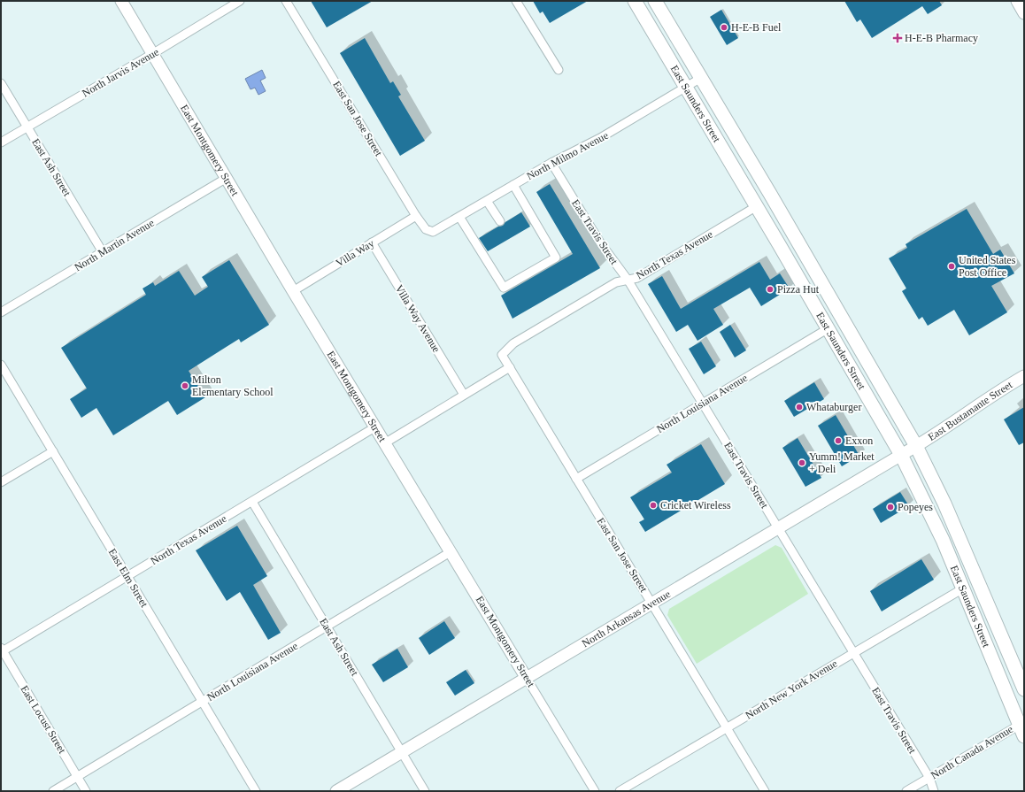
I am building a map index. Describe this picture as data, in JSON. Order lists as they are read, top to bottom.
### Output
{
  "streets": {
    "main road": [
      "East Saunders Street",
      "East Montgomery Street",
      "East Bustamante Street",
      "North Arkansas Avenue"
    ],
    "street": [
      "North Jarvis Avenue",
      "East San Jose Street",
      "North Milmo Avenue",
      "East Ash Street",
      "East Travis Street",
      "North Martin Avenue",
      "Villa Way",
      "North Texas Avenue",
      "Villa Way Avenue",
      "North Louisiana Avenue",
      "East Elm Street",
      "North New York Avenue",
      "East Locust Street",
      "North Canada Avenue"
    ]
  },
  "crossings": [
    ["North Jarvis Avenue", "East Montgomery Street"],
    ["North Jarvis Avenue", "East Ash Street"],
    ["East Saunders Street", "North Milmo Avenue"],
    ["East Saunders Street", "North Texas Avenue"],
    ["East Saunders Street", "North Louisiana Avenue"],
    ["East Saunders Street", "East Bustamante Street"],
    ["East Saunders Street", "North Arkansas Avenue"],
    ["East Saunders Street", "North New York Avenue"],
    ["East Saunders Street", "North Canada Avenue"],
    ["East San Jose Street", "North Milmo Avenue"],
    ["East San Jose Street", "Villa Way"],
    ["East San Jose Street", "North Texas Avenue"],
    ["East San Jose Street", "North Louisiana Avenue"],
    ["East San Jose Street", "North Arkansas Avenue"],
    ["East San Jose Street", "North New York Avenue"],
    ["East Montgomery Street", "North Martin Avenue"],
    ["East Montgomery Street", "Villa Way"],
    ["East Montgomery Street", "North Texas Avenue"],
    ["East Montgomery Street", "North Louisiana Avenue"],
    ["East Montgomery Street", "North Arkansas Avenue"],
    ["North Milmo Avenue", "East Travis Street"],
    ["East Ash Street", "North Martin Avenue"],
    ["East Ash Street", "North Texas Avenue"],
    ["East Ash Street", "North Louisiana Avenue"],
    ["East Ash Street", "North Arkansas Avenue"],
    ["East Travis Street", "North Texas Avenue"],
    ["East Travis Street", "North Louisiana Avenue"],
    ["East Travis Street", "North Arkansas Avenue"],
    ["East Travis Street", "North New York Avenue"],
    ["East Travis Street", "North Canada Avenue"],
    ["Villa Way", "Villa Way Avenue"],
    ["North Texas Avenue", "East Elm Street"],
    ["North Texas Avenue", "East Locust Street"],
    ["North Louisiana Avenue", "East Elm Street"],
    ["North Louisiana Avenue", "East Locust Street"],
    ["East Bustamante Street", "North Arkansas Avenue"]
  ],
  "places": {
    "other": [
      "H-E-B Fuel",
      "United States Post Office",
      "Pizza Hut",
      "Milton Elementary School",
      "Whataburger",
      "Exxon",
      "Yumm! Market + Deli",
      "Cricket Wireless",
      "Popeyes"
    ],
    "health": ["H-E-B Pharmacy"]
  }
}
